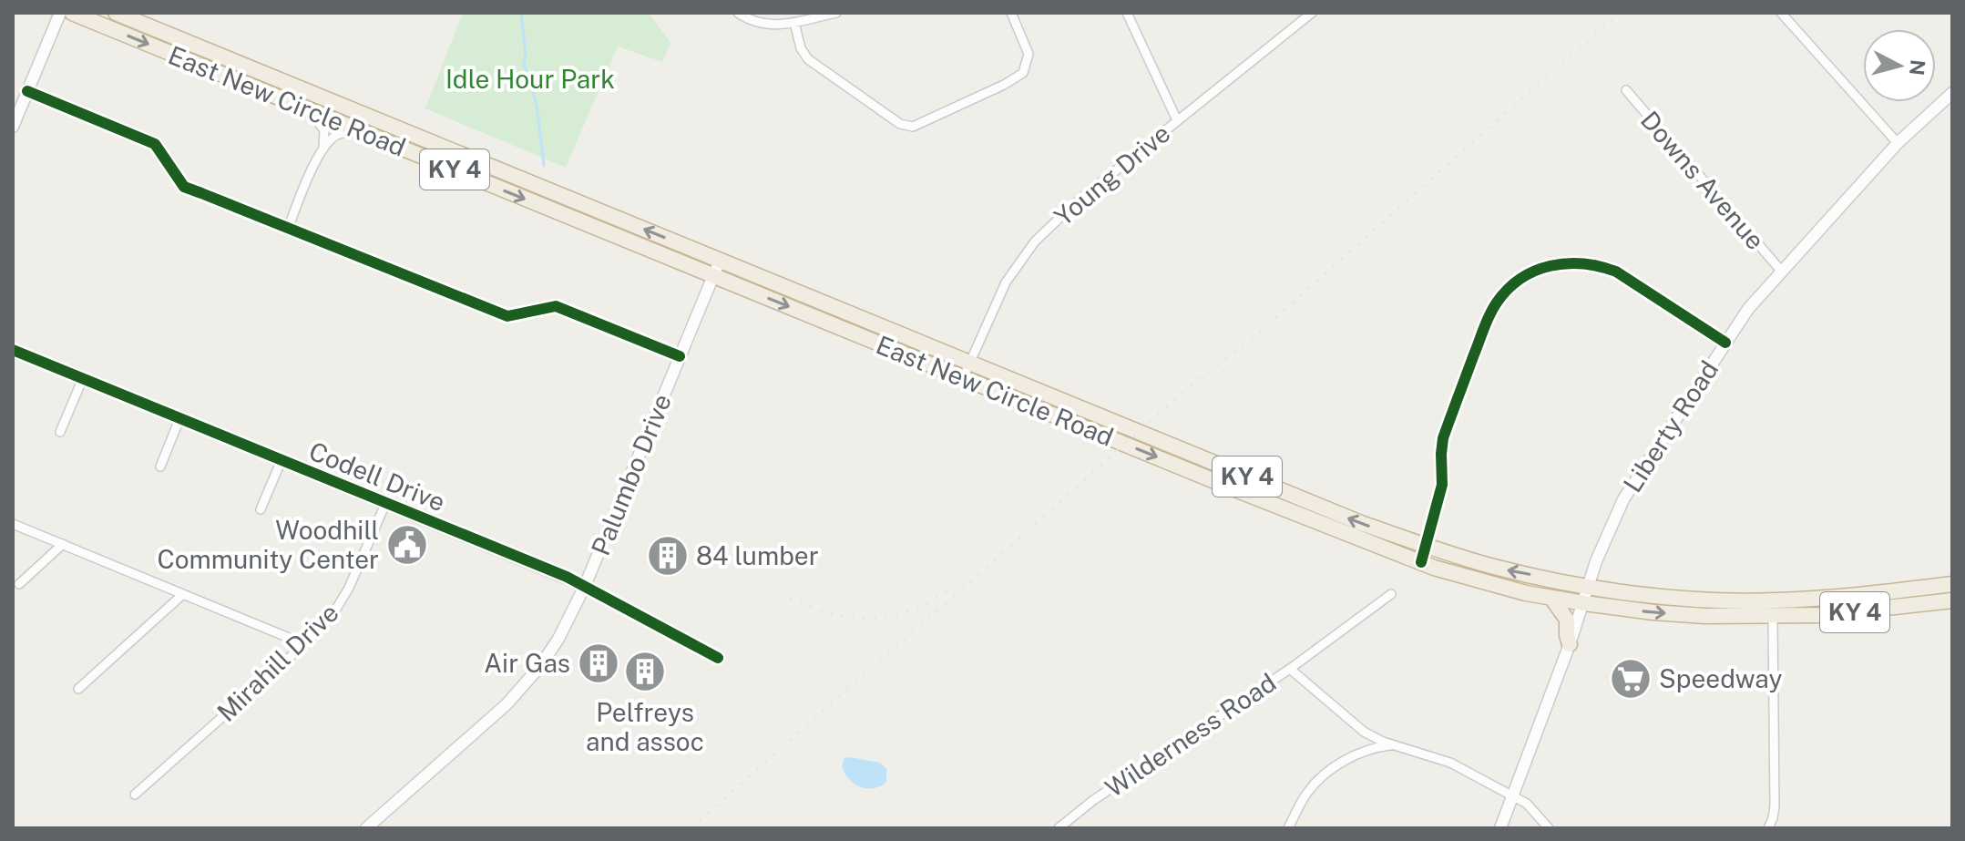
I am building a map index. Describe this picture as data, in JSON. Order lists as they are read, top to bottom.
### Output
{
  "streets": {
    "highway": ["East New Circle Road", "KY 4"],
    "street": [
      "Young Drive",
      "Downs Avenue",
      "Liberty Road",
      "Palumbo Drive",
      "Codell Drive",
      "Mirahill Drive",
      "Wilderness Road"
    ]
  },
  "crossings": [
    ["East New Circle Road", "Young Drive"],
    ["East New Circle Road", "Liberty Road"],
    ["East New Circle Road", "Palumbo Drive"],
    ["Downs Avenue", "Liberty Road"],
    ["Liberty Road", "Wilderness Road"],
    ["Palumbo Drive", "Codell Drive"],
    ["Codell Drive", "Mirahill Drive"]
  ],
  "parks": ["Idle Hour Park"],
  "places": {
    "public building": ["Woodhill Community Center"],
    "building": ["84 lumber", "Air Gas", "Pelfreys and assoc"],
    "supermarket": ["Speedway"]
  },
  "north": "right"
}
